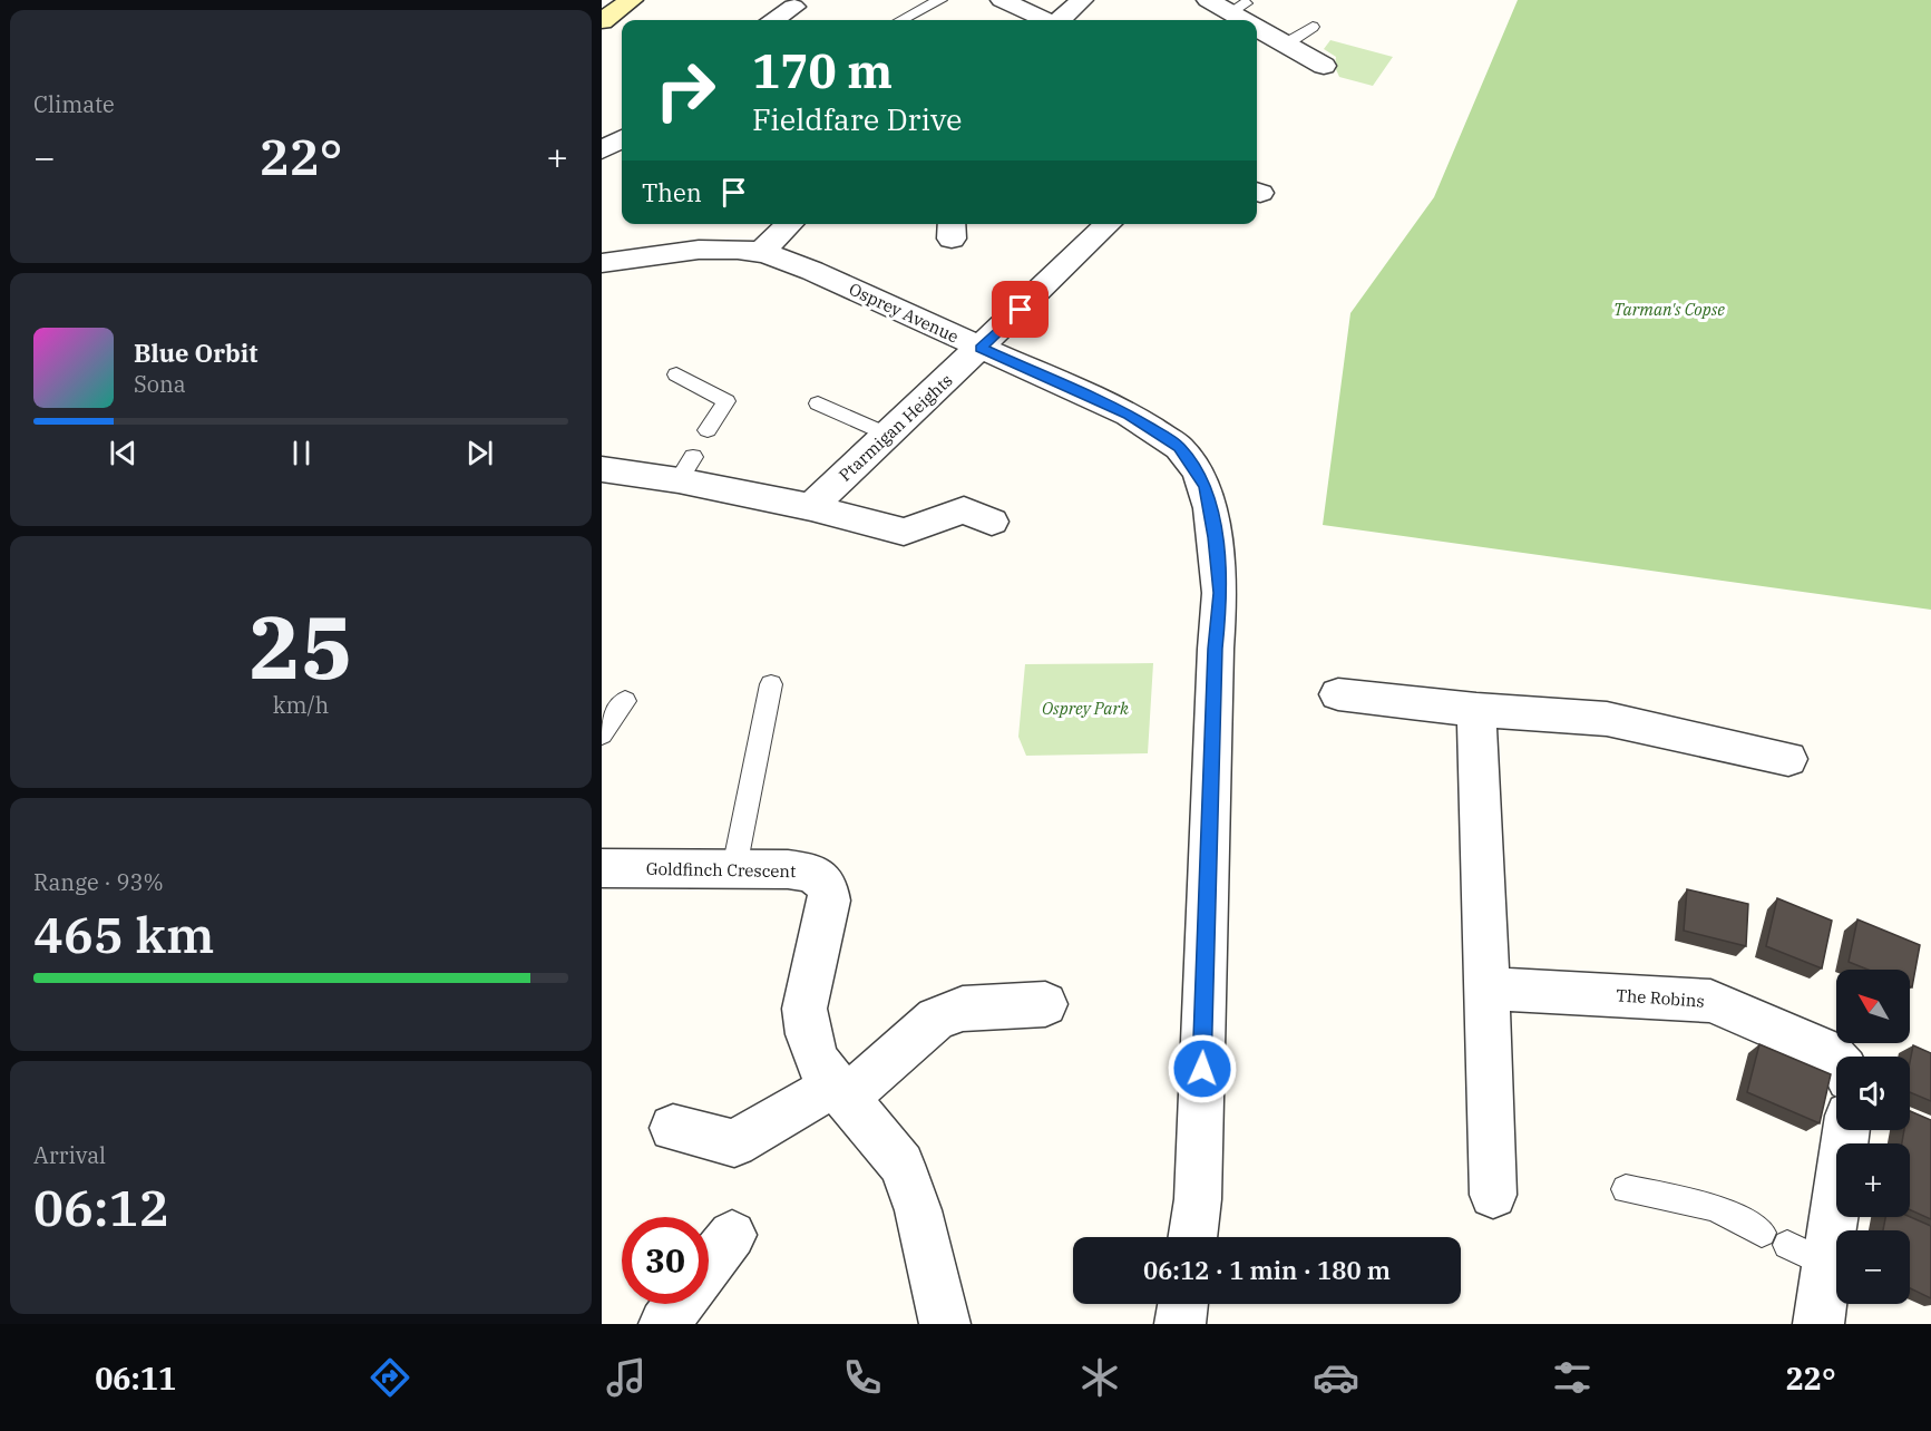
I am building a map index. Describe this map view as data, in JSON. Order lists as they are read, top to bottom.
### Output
{
  "streets": {
    "street": [
      "Osprey Avenue",
      "Ptarmigan Heights",
      "Goldfinch Crescent",
      "The Robins"
    ]
  },
  "crossings": [
    ["Osprey Avenue", "Ptarmigan Heights"]
  ],
  "parks": ["Tarman's Copse", "Osprey Park"],
  "north": "top left",
  "page": {
    "tile": [
      "Climate",
      ["25", "km/h"],
      ["Range · 93%", "465 km"],
      ["Arrival", "06:12"]
    ],
    "turn": ["170 m", "Fieldfare Drive"],
    "heat": ["−", "22°", "+"],
    "then": "Then",
    "song": ["Blue Orbit", "Sona"],
    "map_buttons": ["+", "−"],
    "limit": "30",
    "trip": "06:12 · 1 min · 180 m",
    "tabs": ["06:11", "22°"]
  }
}
